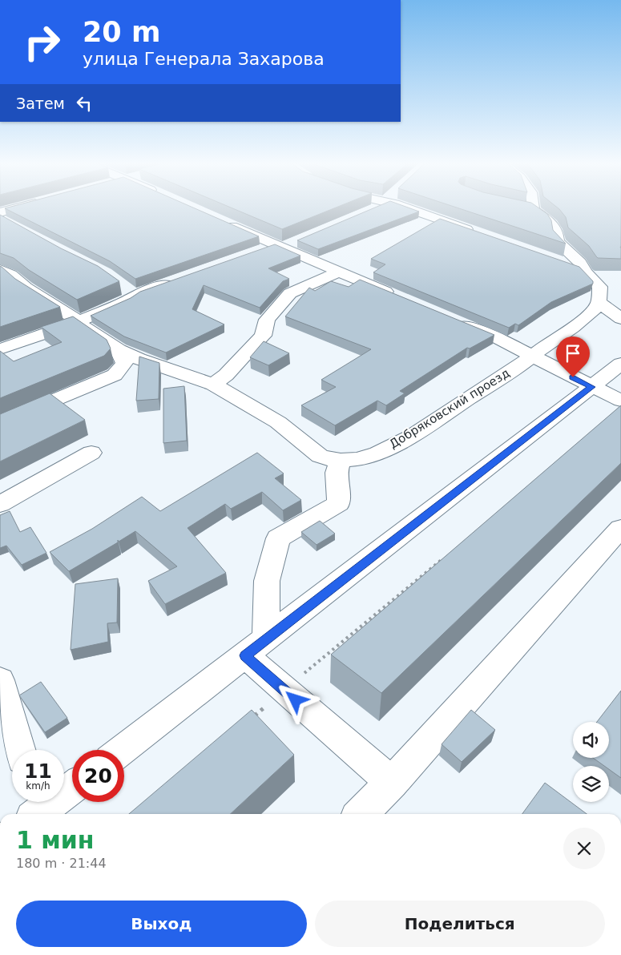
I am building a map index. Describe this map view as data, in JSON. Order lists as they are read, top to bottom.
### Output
{
  "streets": {
    "street": ["Добряковский проезд"]
  },
  "page": {
    "turn": ["20 m", "улица Генерала Захарова"],
    "then": "Затем",
    "speed": "11 km/h",
    "limit": "20",
    "heading": ["1 мин", "180 m · 21:44"],
    "buttons": ["Выход", "Поделиться"]
  }
}
